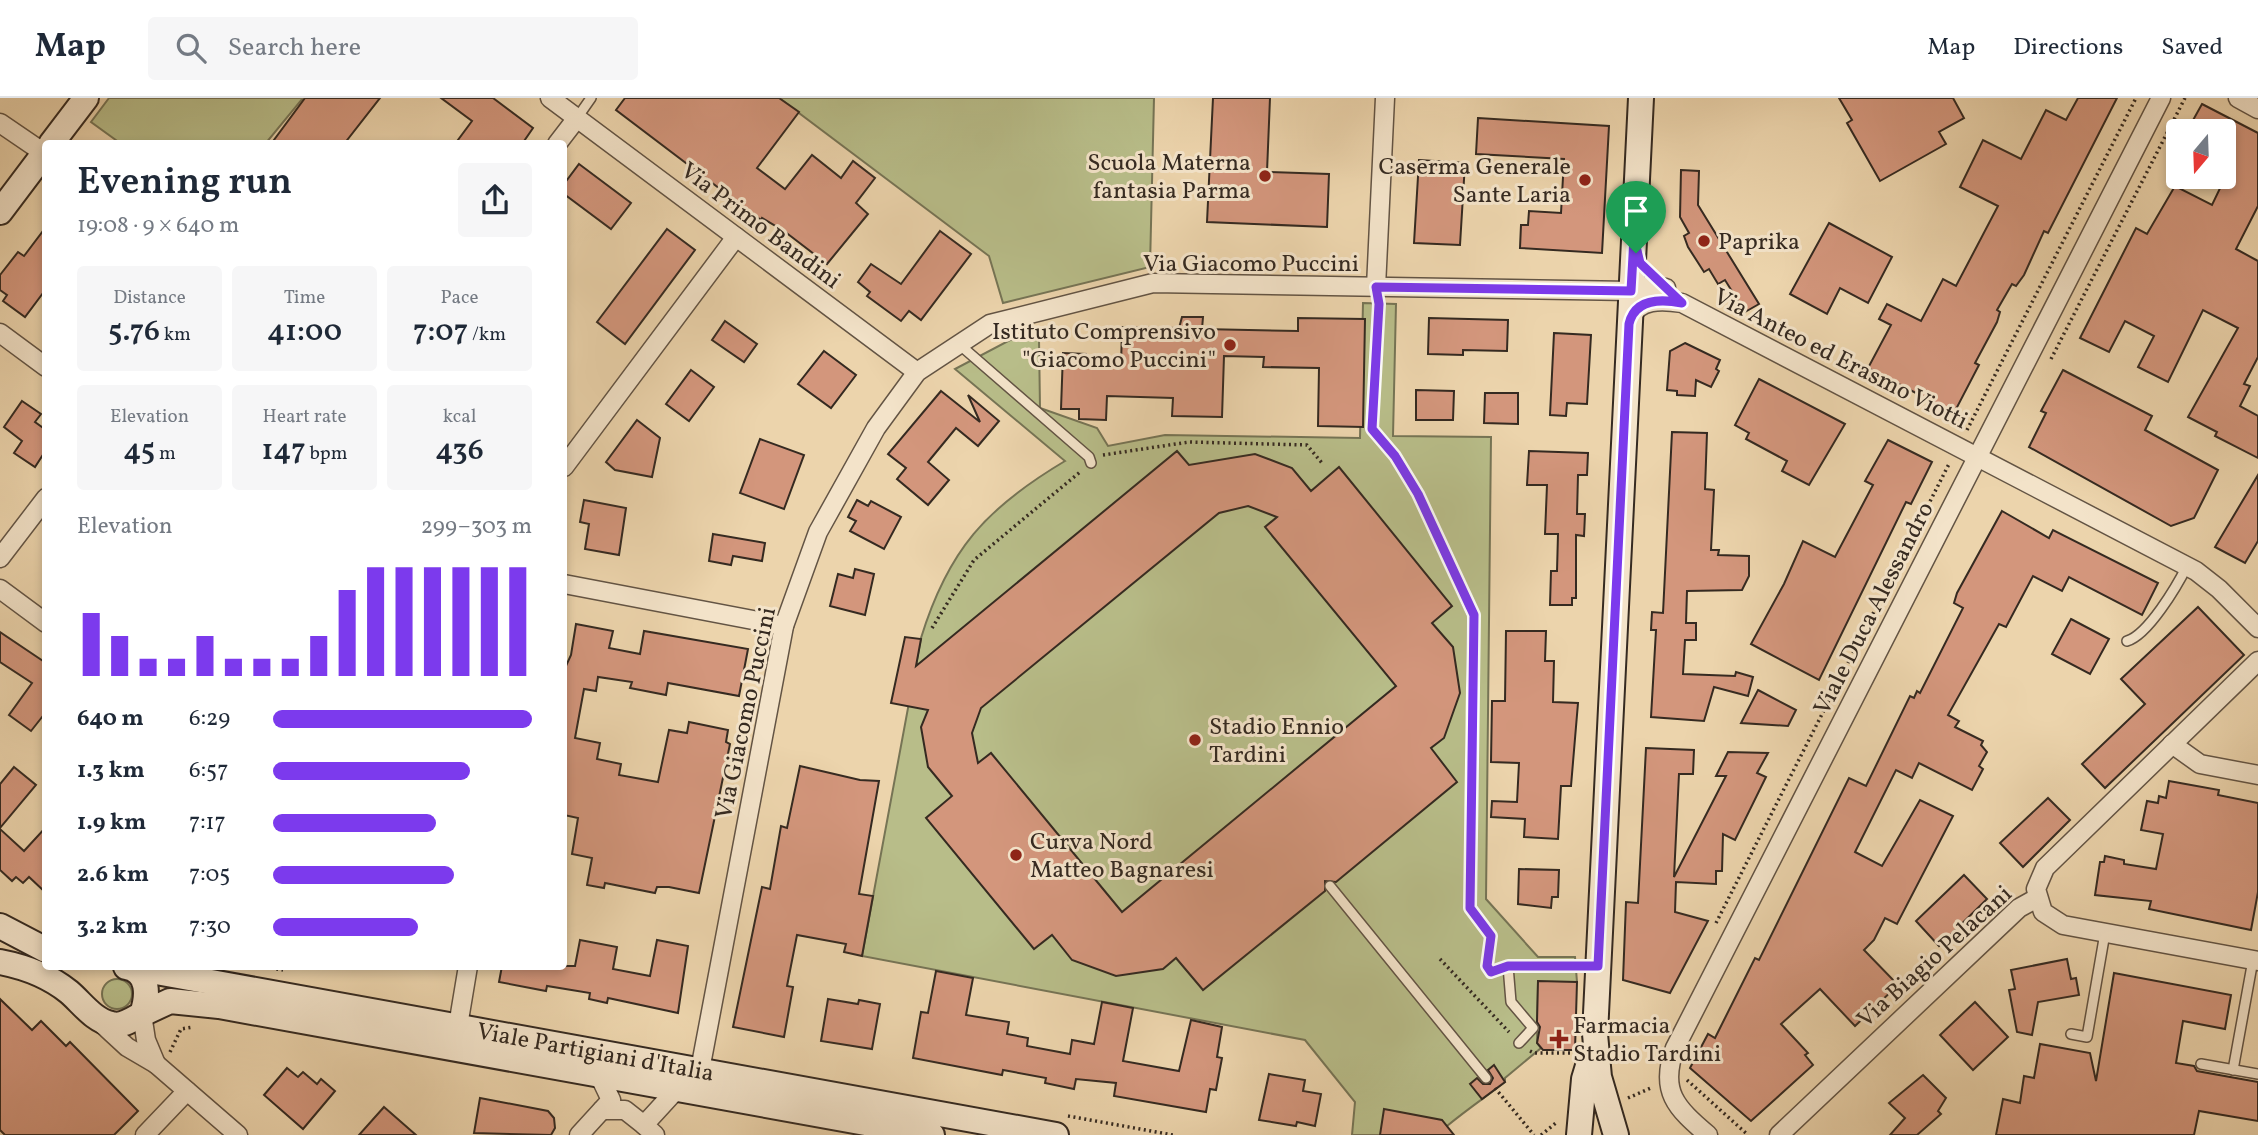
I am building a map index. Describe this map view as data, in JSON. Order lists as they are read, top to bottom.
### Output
{
  "streets": {
    "main road": ["Viale Partigiani d'Italia"],
    "street": [
      "Via Primo Bandini",
      "Via Giacomo Puccini",
      "Via Anteo ed Erasmo Viotti",
      "Viale Duca Alessandro",
      "Via Biagio Pelacani"
    ]
  },
  "crossings": [
    ["Via Primo Bandini", "Via Giacomo Puccini"],
    ["Via Giacomo Puccini", "Viale Partigiani d'Italia"],
    ["Via Anteo ed Erasmo Viotti", "Viale Duca Alessandro"]
  ],
  "places": {
    "other": [
      "Scuola Materna fantasia Parma",
      "Caserma Generale Sante Laria",
      "Paprika",
      "Istituto Comprensivo \"Giacomo Puccini\"",
      "Stadio Ennio Tardini",
      "Curva Nord Matteo Bagnaresi"
    ],
    "health": ["Farmacia Stadio Tardini"]
  },
  "north": "bottom",
  "page": {
    "header": "Map",
    "search": "Search here",
    "nav": ["Map", "Directions", "Saved"],
    "heading": ["Evening run", "19:08 · 9 × 640 m"],
    "stats": [
      ["Distance", "5.76 km"],
      ["Time", "41:00"],
      ["Pace", "7:07 /km"],
      ["Elevation", "45 m"],
      ["Heart rate", "147 bpm"],
      ["kcal", "436"]
    ],
    "chart": ["Elevation", "299–303 m"],
    "list": [
      {
        "name": "640 m",
        "note": "6:29"
      },
      {
        "name": "1.3 km",
        "note": "6:57"
      },
      {
        "name": "1.9 km",
        "note": "7:17"
      },
      {
        "name": "2.6 km",
        "note": "7:05"
      },
      {
        "name": "3.2 km",
        "note": "7:30"
      }
    ]
  }
}
